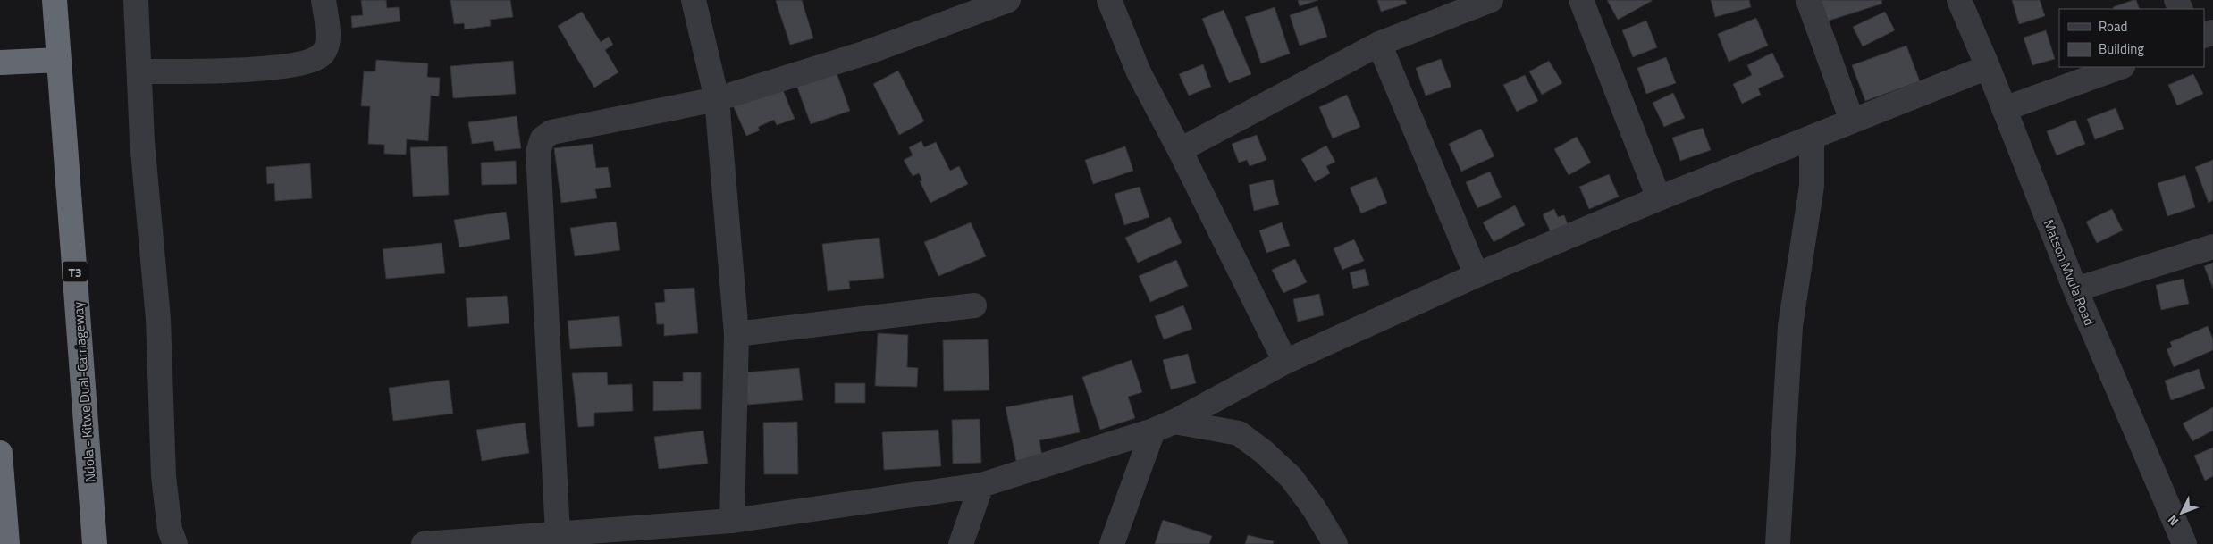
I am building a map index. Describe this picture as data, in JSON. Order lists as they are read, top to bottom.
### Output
{
  "streets": {
    "highway": ["T3", "Ndola - Kitwe Dual-Carriageway"],
    "street": ["Matson Mvula Road"]
  },
  "legend": ["Road", "Building"],
  "north": "bottom left"
}
